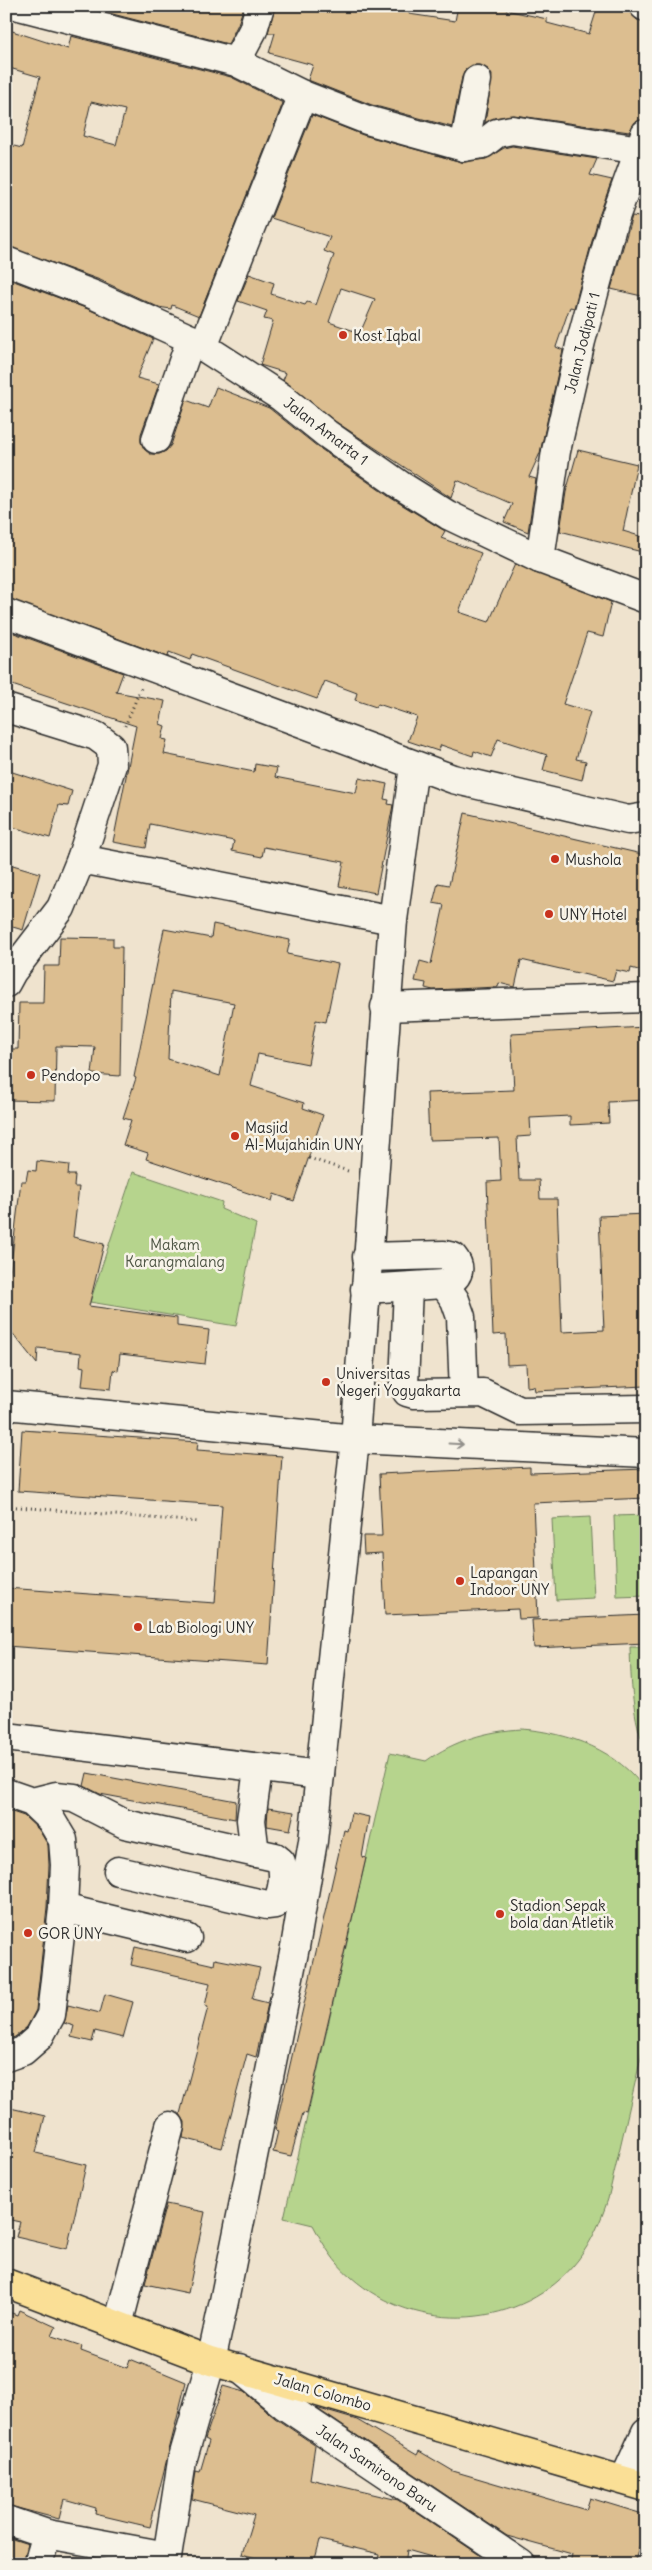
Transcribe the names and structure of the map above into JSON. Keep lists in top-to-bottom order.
{
  "streets": {
    "main road": ["Jalan Colombo"],
    "street": ["Jalan Jodipati 1", "Jalan Amarta 1", "Jalan Samirono Baru"]
  },
  "crossings": [
    ["Jalan Jodipati 1", "Jalan Amarta 1"],
    ["Jalan Colombo", "Jalan Samirono Baru"]
  ],
  "parks": ["Makam Karangmalang"],
  "places": [
    "Kost Iqbal",
    "Mushola",
    "UNY Hotel",
    "Pendopo",
    "Masjid Al-Mujahidin UNY",
    "Universitas Negeri Yogyakarta",
    "Lapangan Indoor UNY",
    "Lab Biologi UNY",
    "Stadion Sepak bola dan Atletik",
    "GOR UNY"
  ]
}
